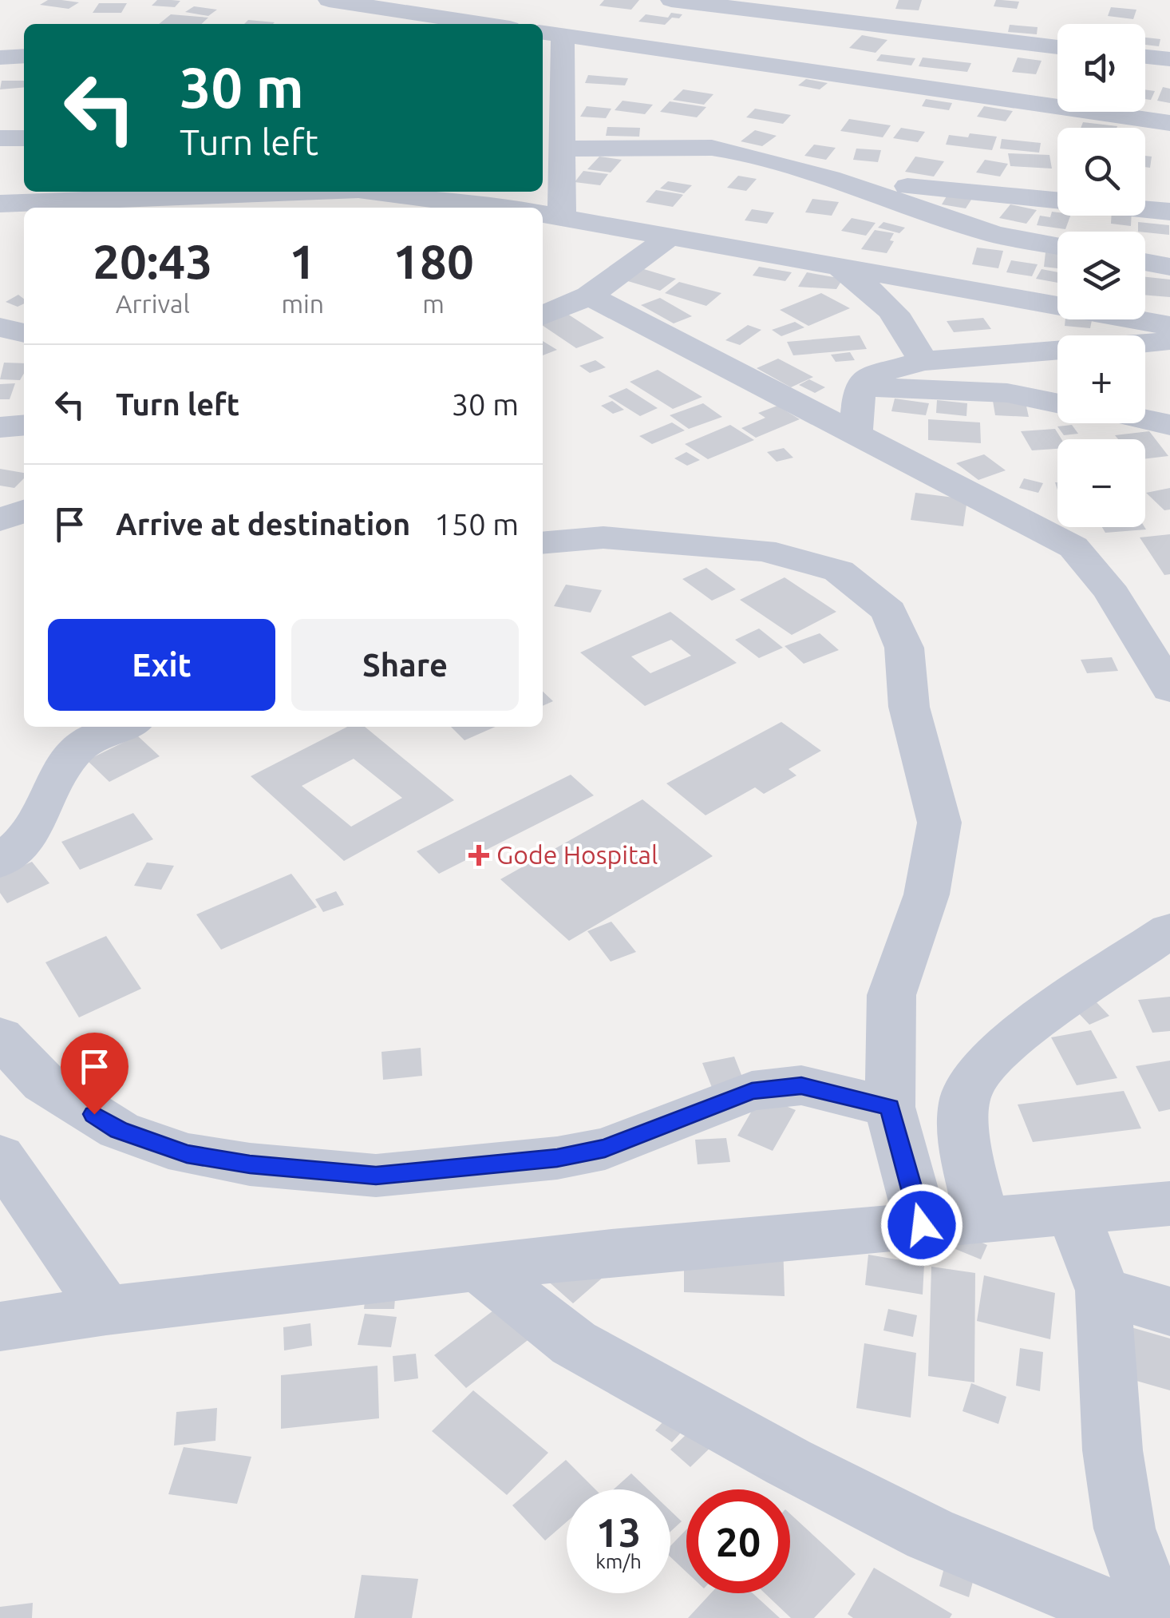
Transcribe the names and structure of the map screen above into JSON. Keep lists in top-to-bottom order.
{
  "places": {
    "health": ["Gode Hospital"]
  },
  "page": {
    "map_buttons": ["+", "−"],
    "turn": ["30 m", "Turn left"],
    "eta": [
      "20:43",
      "Arrival",
      "1",
      "min",
      "180",
      "m"
    ],
    "list": [
      {
        "name": "Turn left",
        "value": "30 m"
      },
      {
        "name": "Arrive at destination",
        "value": "150 m"
      }
    ],
    "buttons": ["Exit", "Share"],
    "speed": "13 km/h",
    "limit": "20"
  }
}
